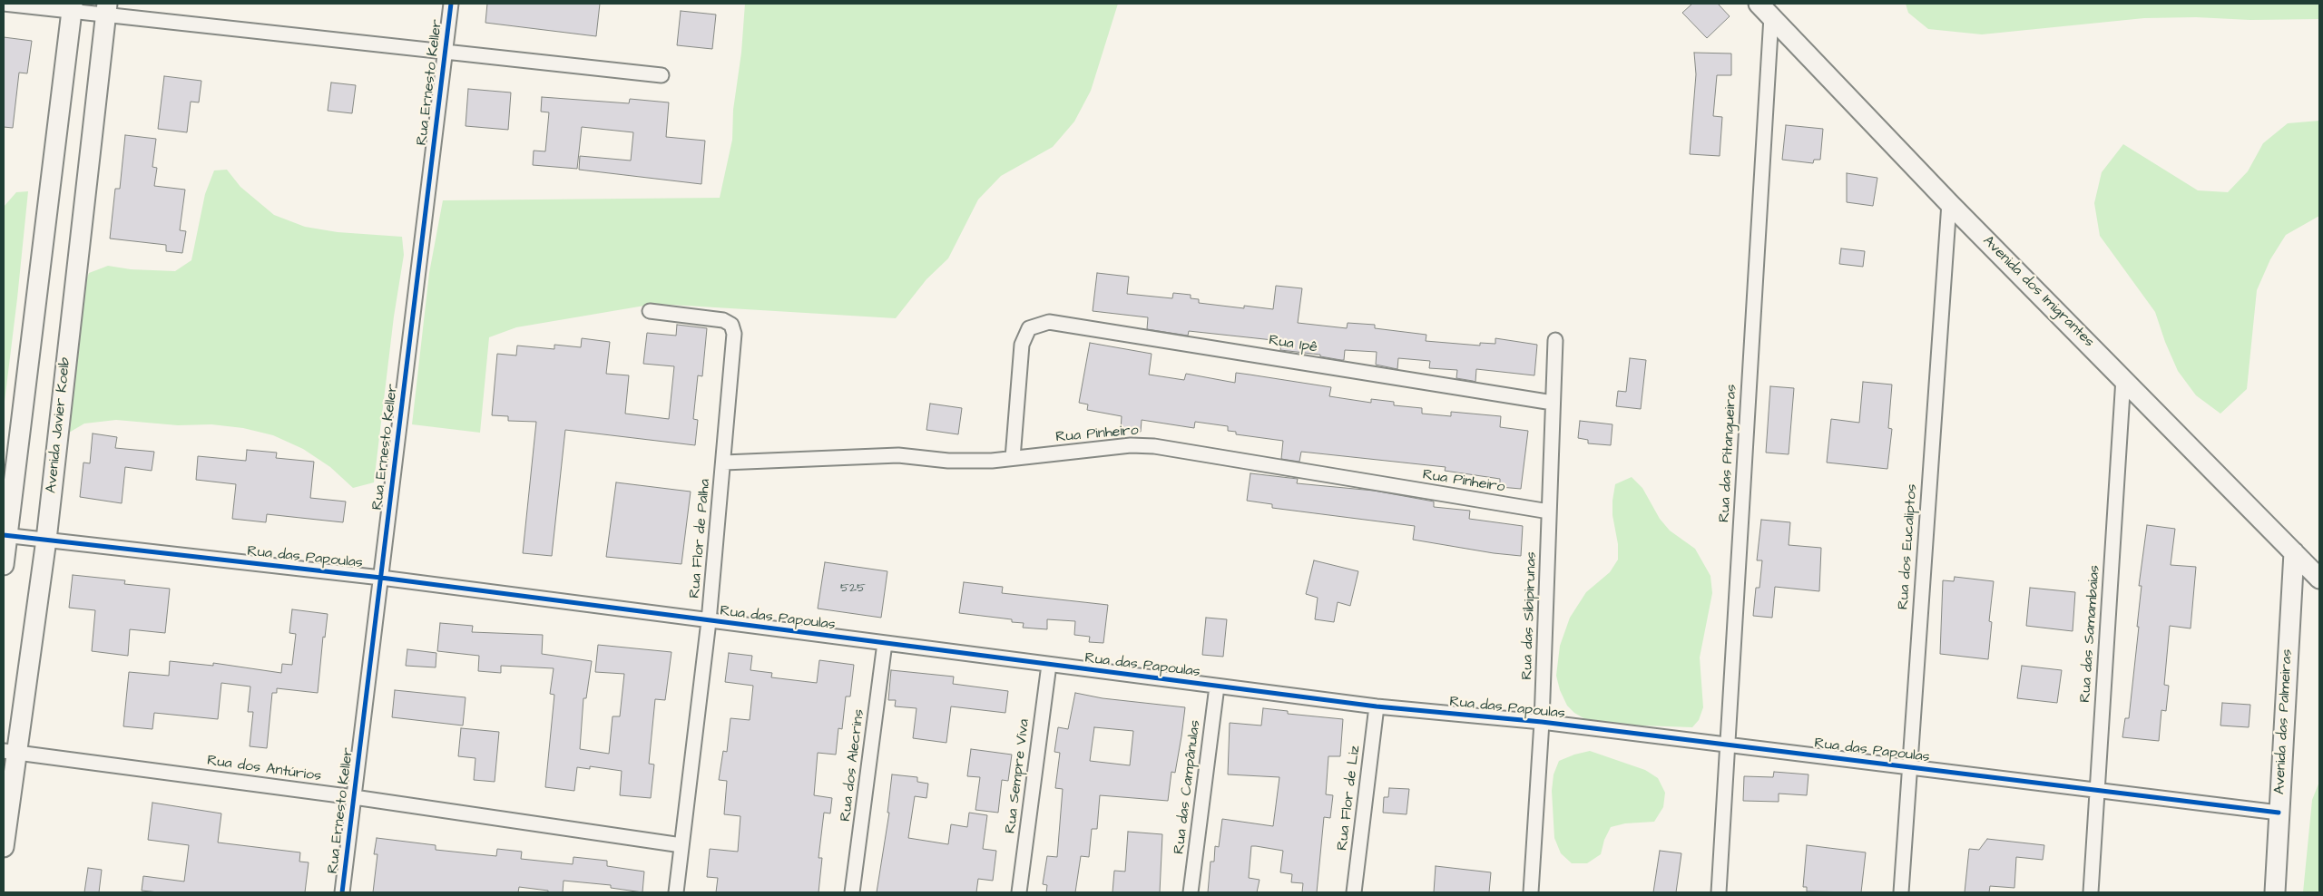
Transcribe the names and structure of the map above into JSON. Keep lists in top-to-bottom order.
{
  "streets": {
    "street": [
      "Rua Ernesto Keller",
      "Avenida dos Imigrantes",
      "Rua Ipê",
      "Avenida Javier Koelb",
      "Rua Pinheiro",
      "Rua das Pitangueiras",
      "Rua Flor de Palha",
      "Rua dos Eucaliptos",
      "Rua das Papoulas",
      "Rua das Sibipirunas",
      "Rua das Samambaias",
      "Avenida das Palmeiras",
      "Rua dos Alecrins",
      "Rua dos Antúrios",
      "Rua Sempre Viva",
      "Rua das Campânulas",
      "Rua Flor de Liz"
    ]
  },
  "crossings": [
    ["Rua Ernesto Keller", "Rua das Papoulas"],
    ["Rua Ernesto Keller", "Rua dos Antúrios"],
    ["Avenida dos Imigrantes", "Rua das Pitangueiras"],
    ["Avenida dos Imigrantes", "Rua dos Eucaliptos"],
    ["Avenida dos Imigrantes", "Rua das Samambaias"],
    ["Avenida dos Imigrantes", "Avenida das Palmeiras"],
    ["Rua Ipê", "Rua Pinheiro"],
    ["Rua Ipê", "Rua das Sibipirunas"],
    ["Avenida Javier Koelb", "Rua das Papoulas"],
    ["Avenida Javier Koelb", "Rua dos Antúrios"],
    ["Rua Pinheiro", "Rua Flor de Palha"],
    ["Rua Pinheiro", "Rua das Sibipirunas"],
    ["Rua das Pitangueiras", "Rua das Papoulas"],
    ["Rua Flor de Palha", "Rua das Papoulas"],
    ["Rua Flor de Palha", "Rua dos Antúrios"],
    ["Rua dos Eucaliptos", "Rua das Papoulas"],
    ["Rua das Papoulas", "Rua das Sibipirunas"],
    ["Rua das Papoulas", "Rua das Samambaias"],
    ["Rua das Papoulas", "Avenida das Palmeiras"],
    ["Rua das Papoulas", "Rua dos Alecrins"],
    ["Rua das Papoulas", "Rua Sempre Viva"],
    ["Rua das Papoulas", "Rua das Campânulas"],
    ["Rua das Papoulas", "Rua Flor de Liz"]
  ],
  "house_numbers": ["525"]
}
